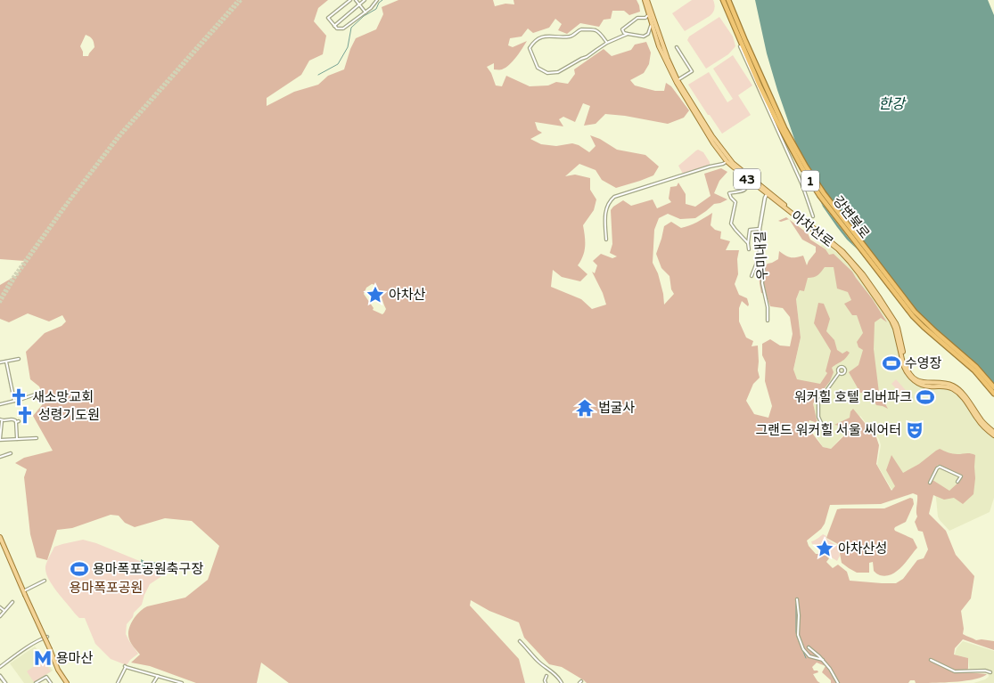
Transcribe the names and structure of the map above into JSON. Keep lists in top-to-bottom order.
{
  "streets": {
    "highway": ["1", "강변북로"],
    "main road": ["43", "아차산로"],
    "street": ["우미내길"]
  },
  "crossings": [
    ["아차산로", "우미내길"]
  ],
  "water": ["한강"],
  "parks": ["용마폭포공원"],
  "places": {
    "place": ["아차산", "아차산성"],
    "sports": ["수영장", "워커힐 호텔 리버파크", "용마폭포공원축구장"],
    "church": ["새소망교회", "성령기도원"],
    "temple": ["법굴사"],
    "theatre": ["그랜드 워커힐 서울 씨어터"],
    "metro station": ["용마산"]
  }
}
